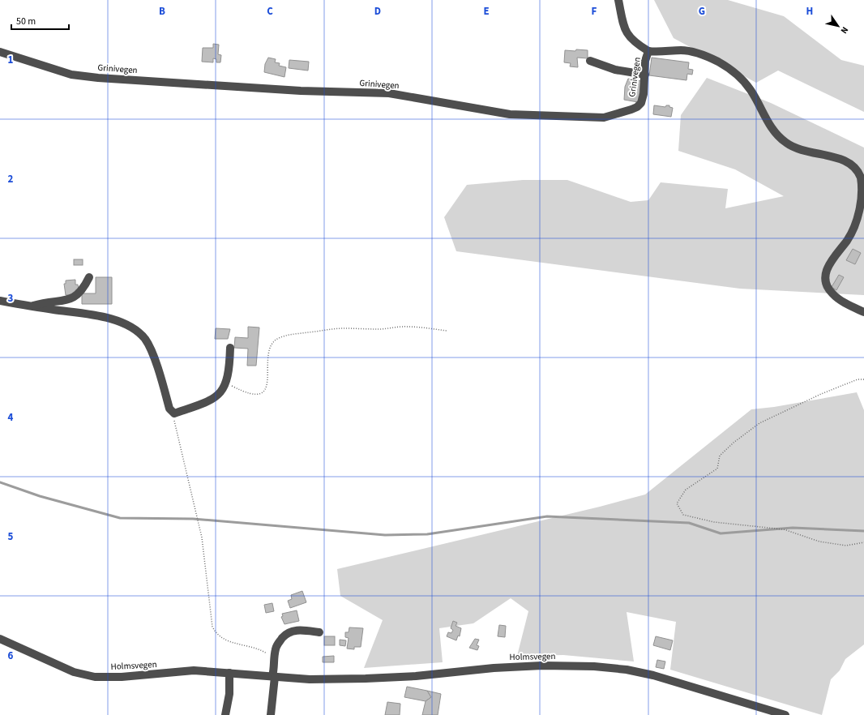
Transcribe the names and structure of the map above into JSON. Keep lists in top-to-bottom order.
{
  "streets": {
    "street": ["Grinivegen", "Holmsvegen"]
  },
  "scale_bar": "50 m",
  "north": "bottom right",
  "grid": {
    "columns": [
      "B",
      "C",
      "D",
      "E",
      "F",
      "G",
      "H"
    ],
    "rows": [
      "1",
      "2",
      "3",
      "4",
      "5",
      "6"
    ]
  }
}
